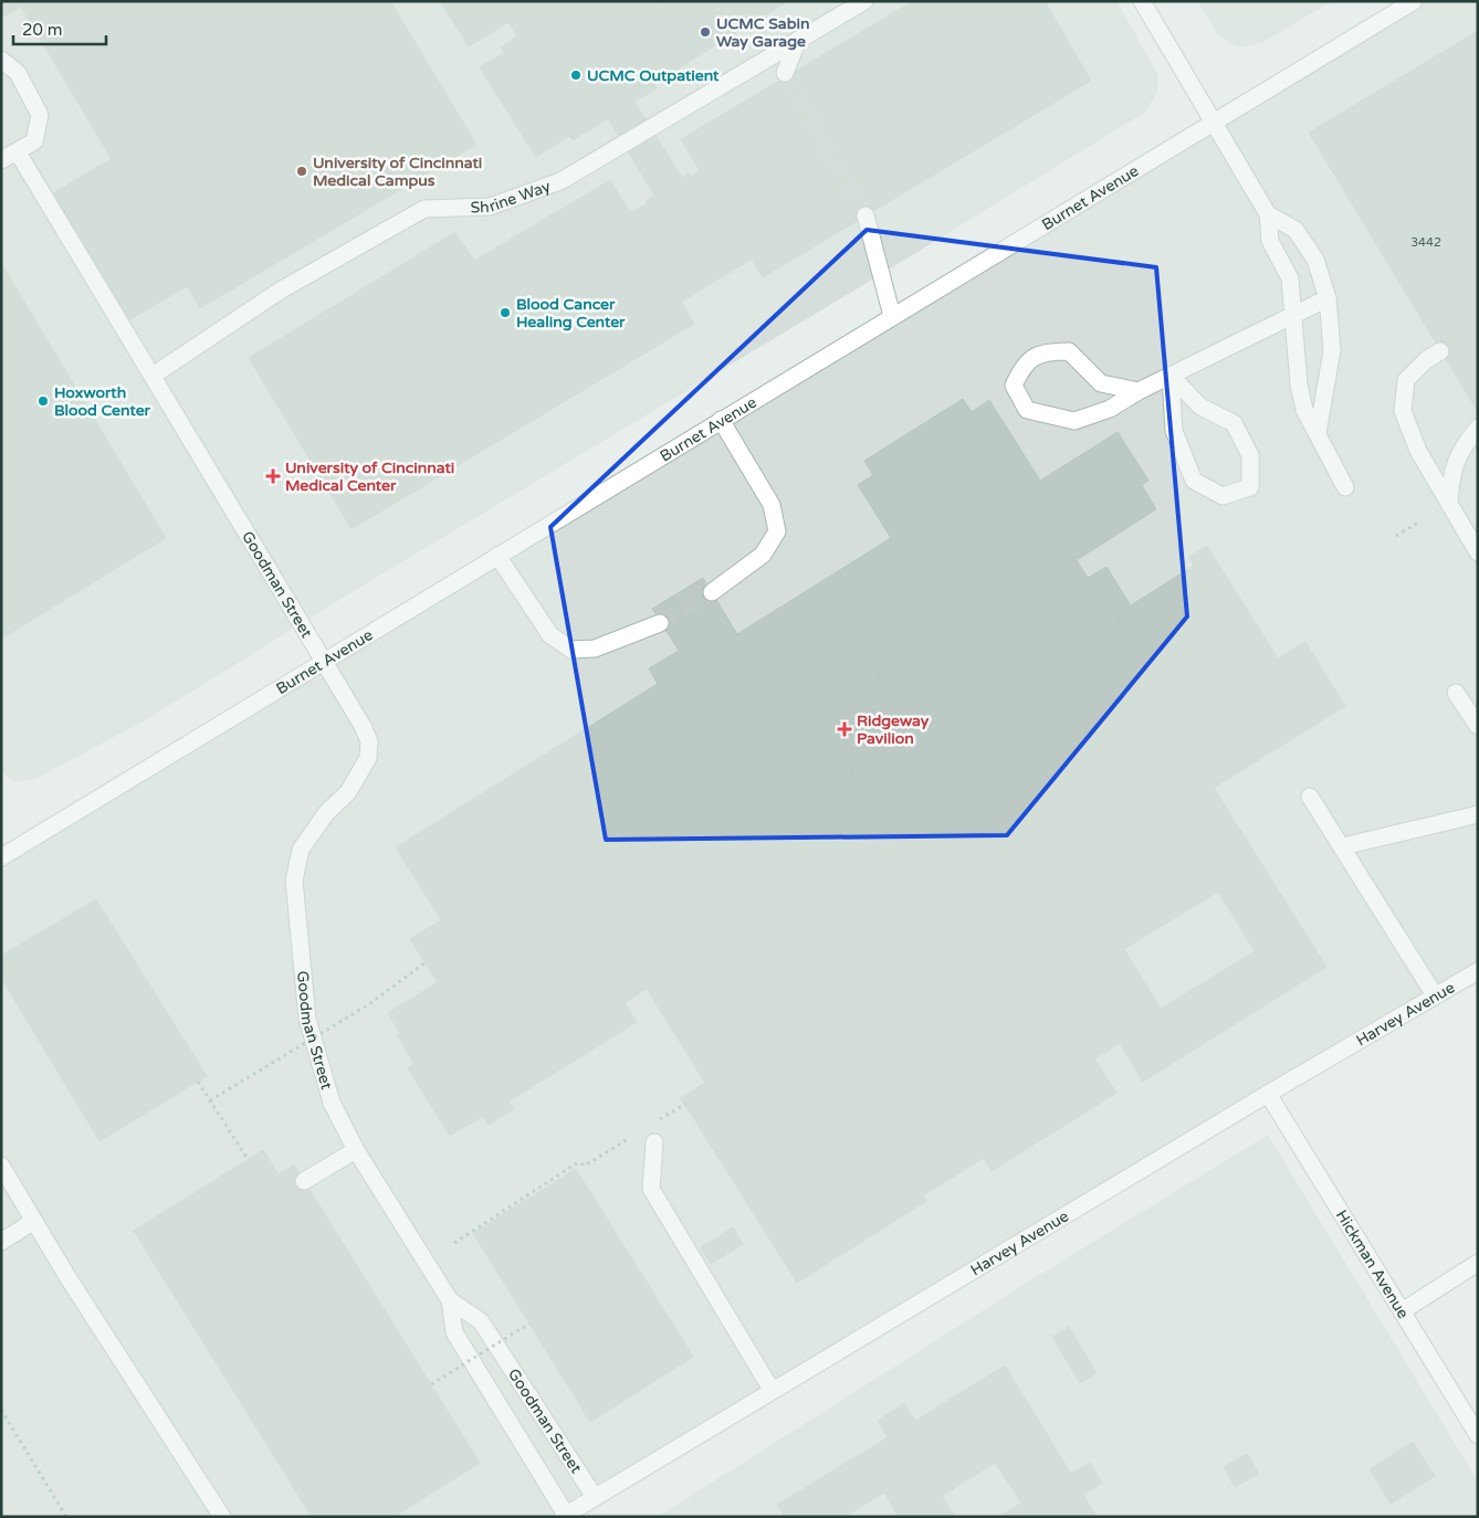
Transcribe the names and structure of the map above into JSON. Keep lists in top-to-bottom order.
{
  "streets": {
    "street": [
      "Shrine Way",
      "Burnet Avenue",
      "Goodman Street",
      "Harvey Avenue",
      "Hickman Avenue"
    ]
  },
  "crossings": [
    ["Shrine Way", "Goodman Street"],
    ["Burnet Avenue", "Goodman Street"],
    ["Goodman Street", "Harvey Avenue"],
    ["Harvey Avenue", "Hickman Avenue"]
  ],
  "places": {
    "other": [
      "UCMC Sabin Way Garage",
      "UCMC Outpatient",
      "University of Cincinnati Medical Campus",
      "Blood Cancer Healing Center",
      "Hoxworth Blood Center"
    ],
    "health": ["University of Cincinnati Medical Center", "Ridgeway Pavilion"]
  },
  "house_numbers": ["3442"],
  "scale_bar": "20 m"
}
